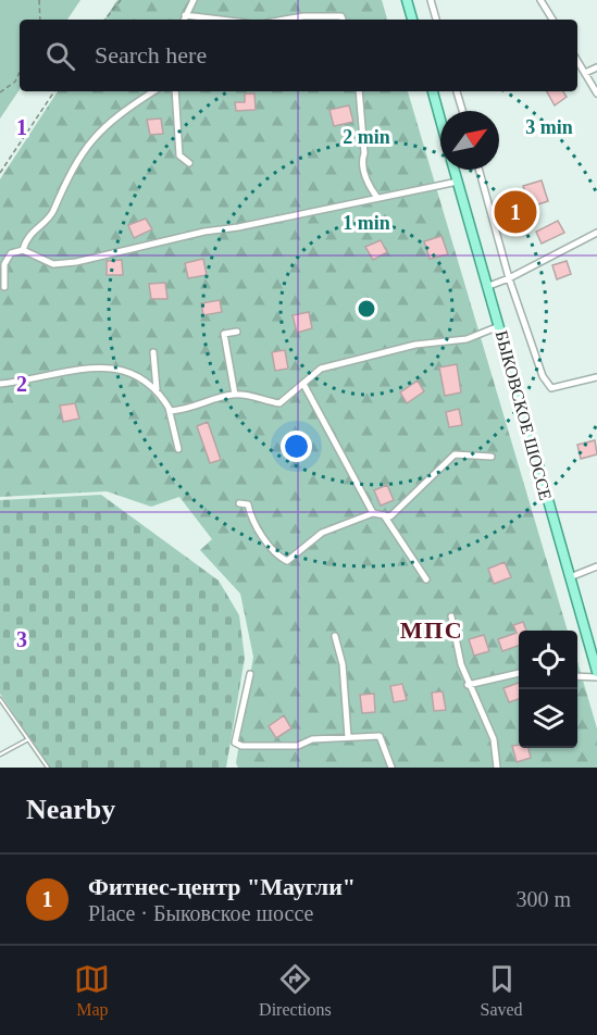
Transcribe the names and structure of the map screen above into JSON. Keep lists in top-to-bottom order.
{
  "streets": {
    "main road": ["БЫКОВСКОЕ ШОССЕ"]
  },
  "districts": ["МПС"],
  "north": "top right",
  "page": {
    "search": "Search here",
    "pins": "1",
    "heading": "Nearby",
    "list": [
      {
        "mark": "1",
        "name": "Фитнес-центр \"Маугли\"",
        "note": "Place · Быковское шоссе",
        "value": "300 m"
      }
    ],
    "nav": ["Map", "Directions", "Saved"]
  },
  "grid": {
    "rows": ["1", "2", "3"]
  },
  "rings": ["3 min", "2 min", "1 min"]
}
